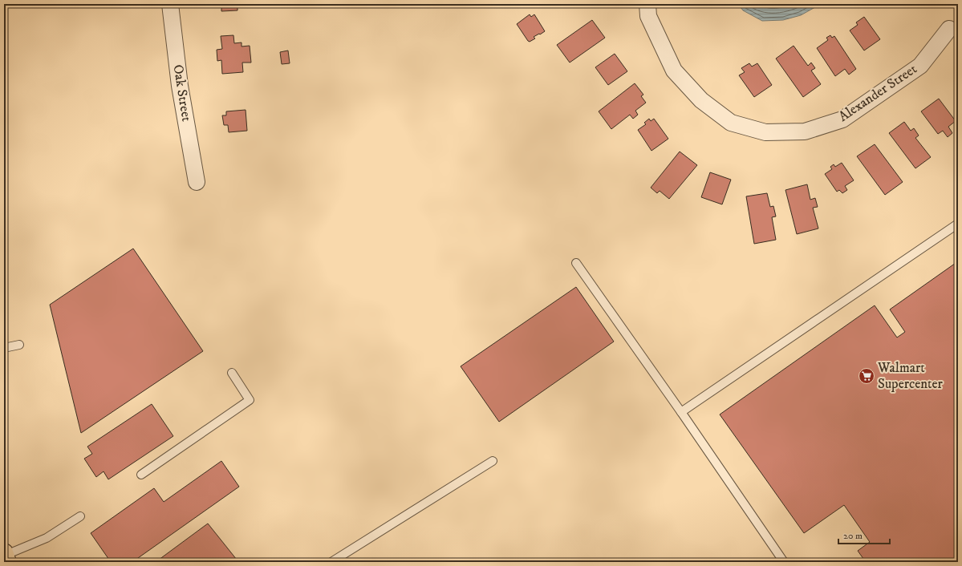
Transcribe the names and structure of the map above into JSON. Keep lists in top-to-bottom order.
{
  "streets": {
    "street": ["Oak Street", "Alexander Street"]
  },
  "places": {
    "supermarket": ["Walmart Supercenter"]
  },
  "scale_bar": "20 m"
}
